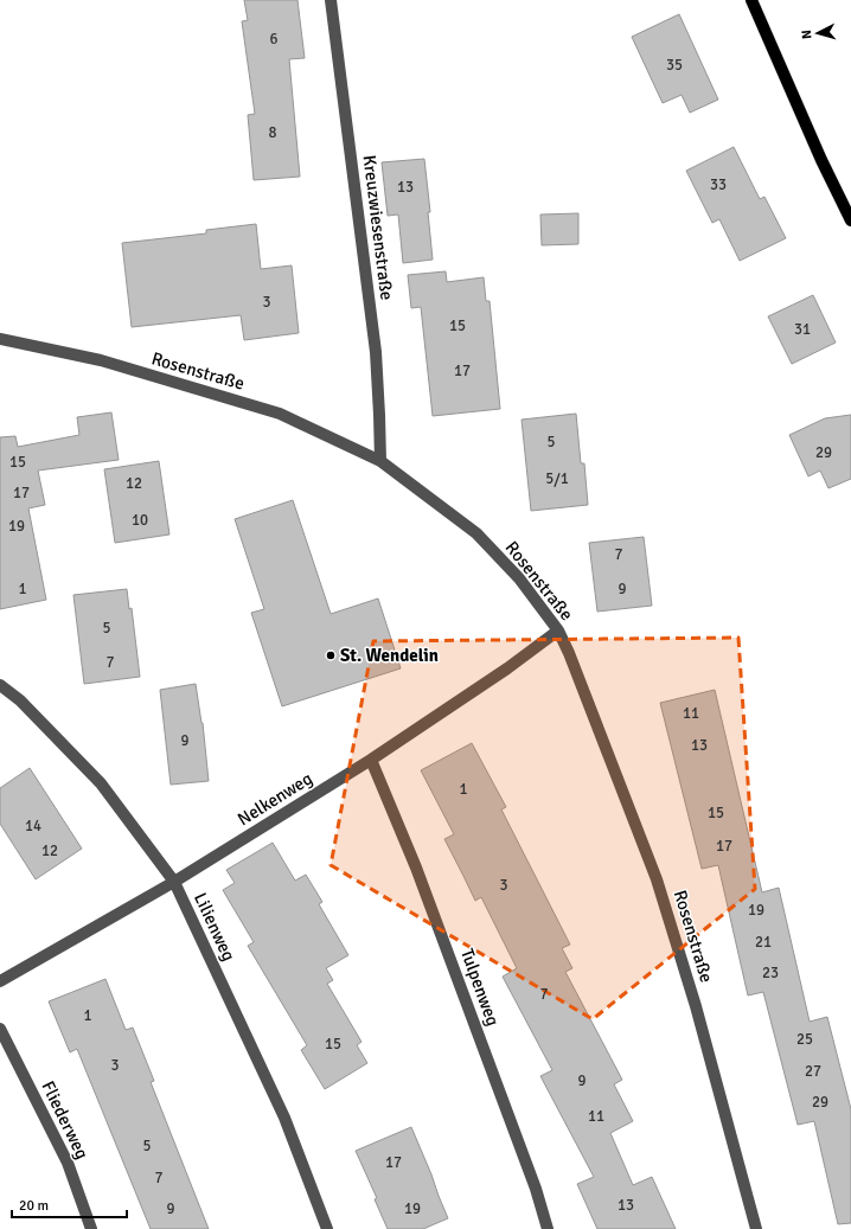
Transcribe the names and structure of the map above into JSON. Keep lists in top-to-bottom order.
{
  "streets": {
    "street": [
      "Kreuzwiesenstraße",
      "Rosenstraße",
      "Nelkenweg",
      "Lilienweg",
      "Tulpenweg",
      "Fliederweg"
    ]
  },
  "crossings": [
    ["Kreuzwiesenstraße", "Rosenstraße"],
    ["Rosenstraße", "Nelkenweg"],
    ["Nelkenweg", "Lilienweg"],
    ["Nelkenweg", "Tulpenweg"]
  ],
  "places": ["St. Wendelin"],
  "house_numbers": [
    "6",
    "35",
    "8",
    "33",
    "13",
    "3",
    "15",
    "31",
    "17",
    "5",
    "29",
    "15",
    "5/1",
    "12",
    "17",
    "10",
    "19",
    "7",
    "1",
    "9",
    "5",
    "7",
    "11",
    "9",
    "13",
    "1",
    "15",
    "14",
    "17",
    "12",
    "3",
    "19",
    "21",
    "23",
    "7",
    "1",
    "25",
    "15",
    "3",
    "27",
    "9",
    "29",
    "11",
    "5",
    "17",
    "7",
    "13",
    "9",
    "19"
  ],
  "scale_bar": "20 m",
  "north": "left"
}
